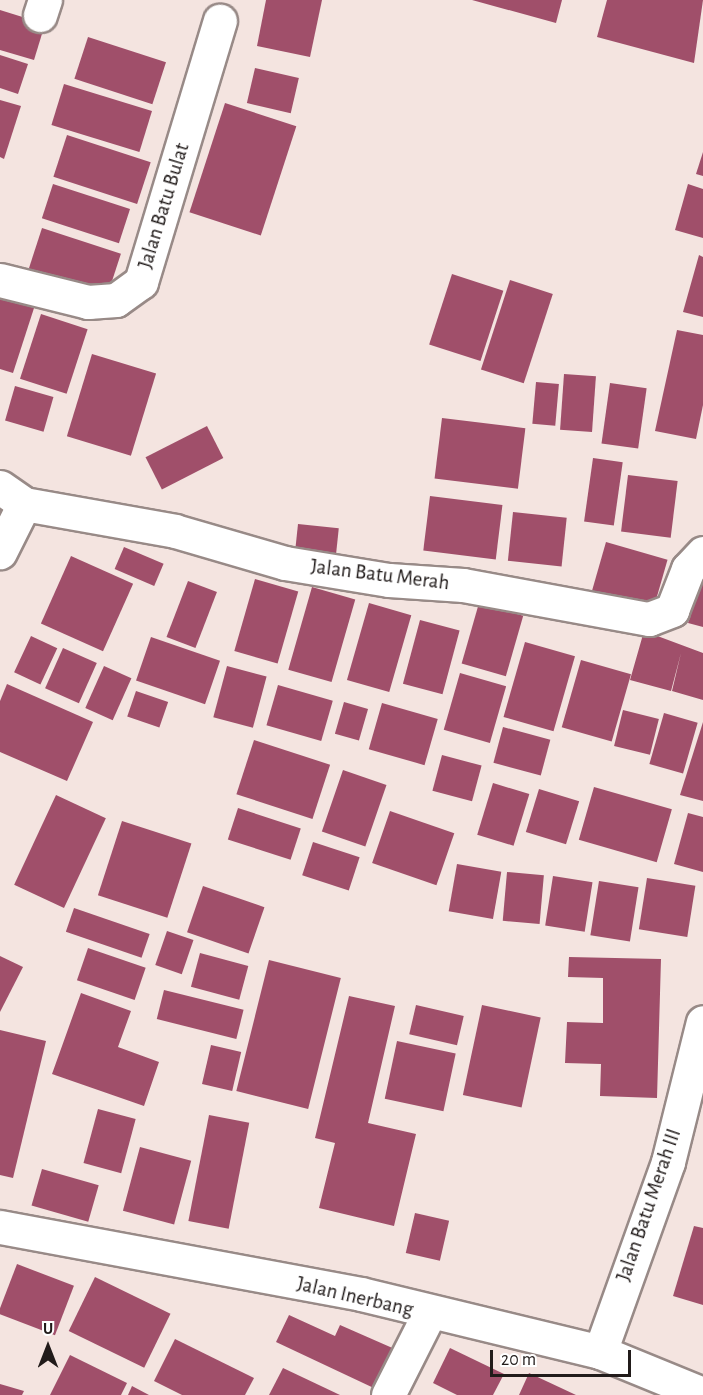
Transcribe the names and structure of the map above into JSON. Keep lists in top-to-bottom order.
{
  "streets": {
    "street": [
      "Jalan Batu Bulat",
      "Jalan Batu Merah",
      "Jalan Batu Merah III",
      "Jalan Inerbang"
    ]
  },
  "crossings": [
    ["Jalan Batu Merah III", "Jalan Inerbang"]
  ],
  "scale_bar": "20 m",
  "north": "top"
}
